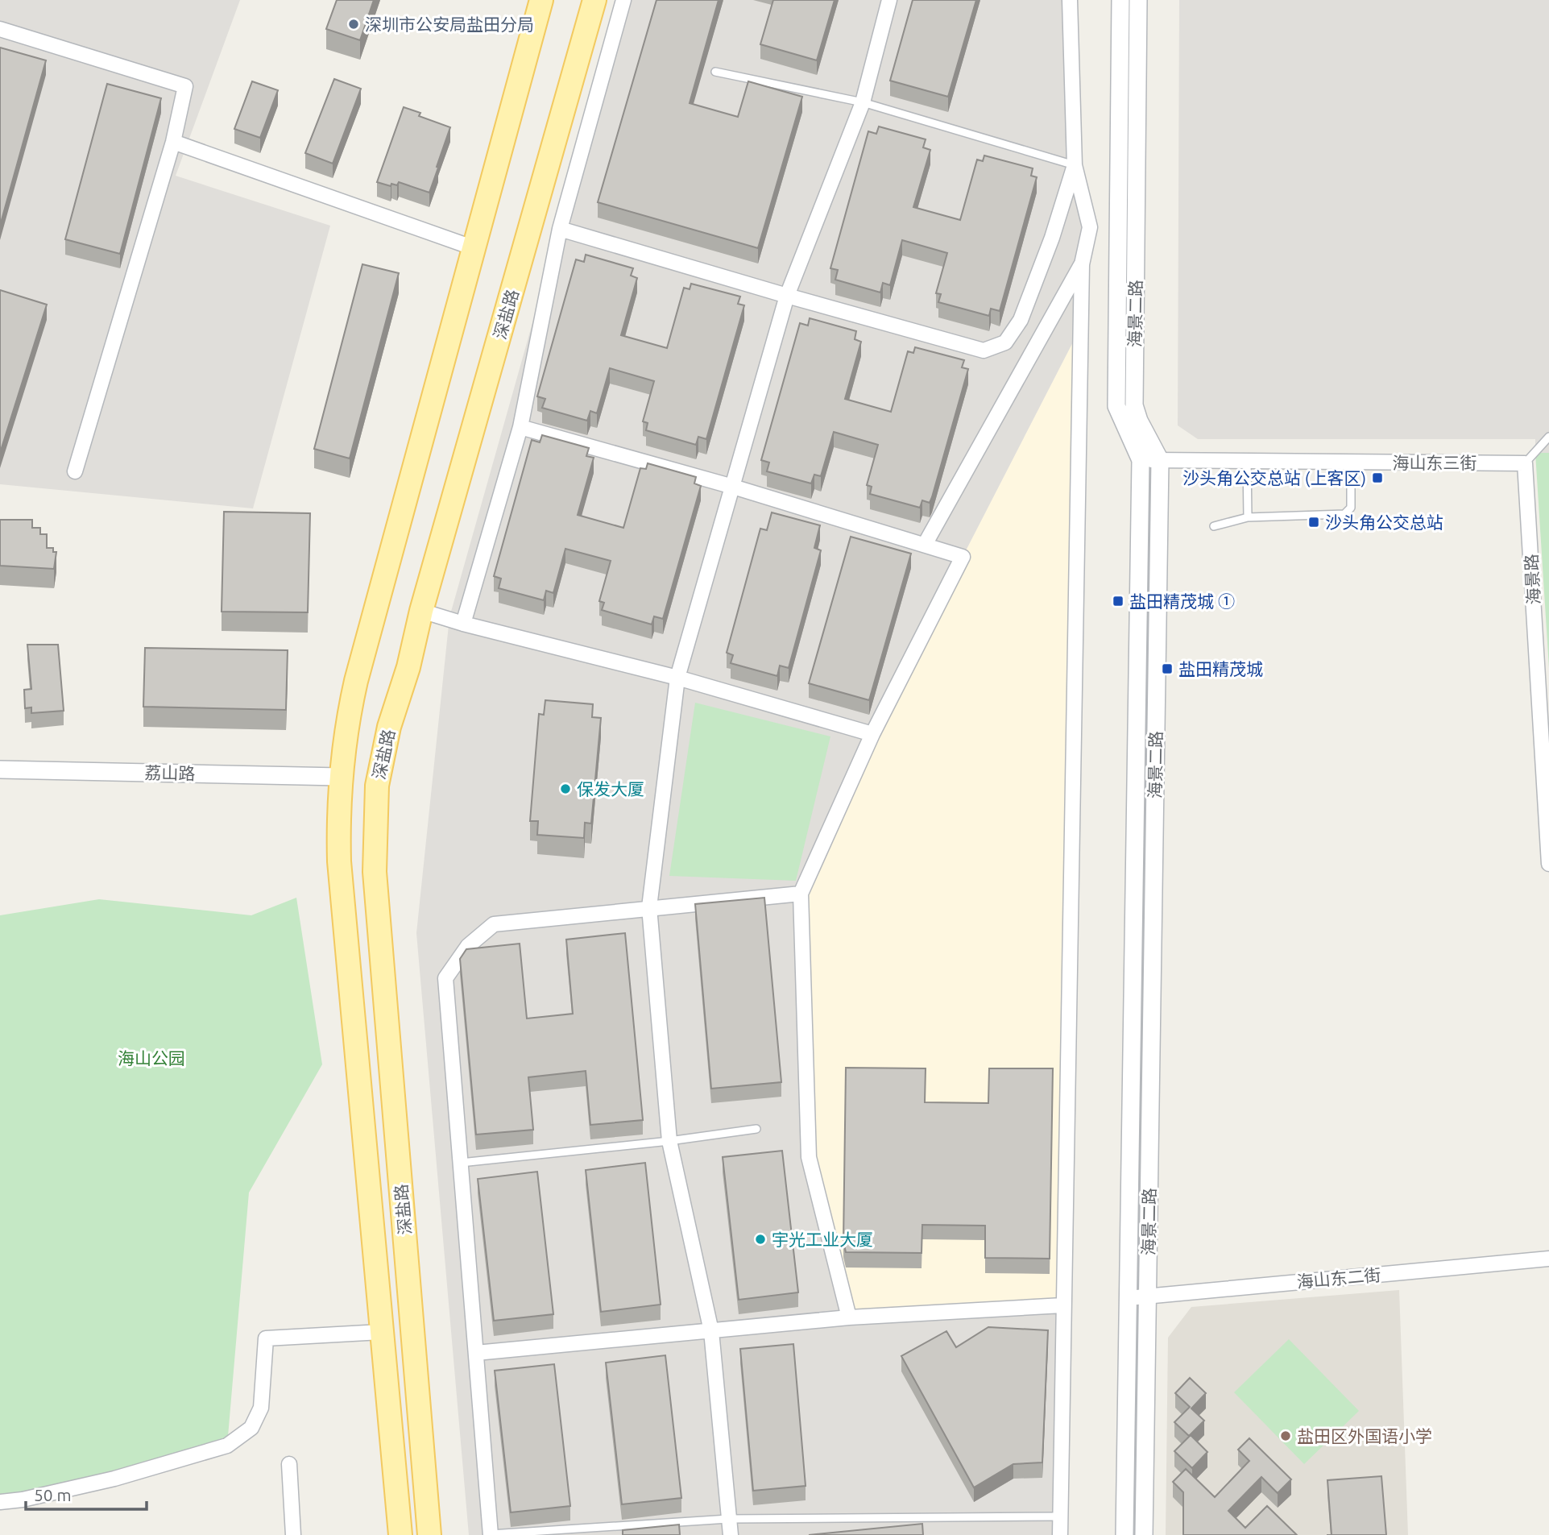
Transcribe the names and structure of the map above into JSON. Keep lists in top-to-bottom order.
{
  "streets": {
    "main road": ["深盐路"],
    "street": [
      "海景二路",
      "海山东三街",
      "海景路",
      "荔山路",
      "海山东二街"
    ]
  },
  "crossings": [
    ["海景二路", "海山东三街"],
    ["海景二路", "海山东二街"],
    ["深盐路", "荔山路"],
    ["海山东三街", "海景路"]
  ],
  "parks": ["海山公园"],
  "places": {
    "other": [
      "深圳市公安局盐田分局",
      "保发大厦",
      "宇光工业大厦",
      "盐田区外国语小学"
    ],
    "transit": [
      "沙头角公交总站 (上客区)",
      "沙头角公交总站",
      "盐田精茂城 ①",
      "盐田精茂城"
    ]
  },
  "scale_bar": "50 m"
}
